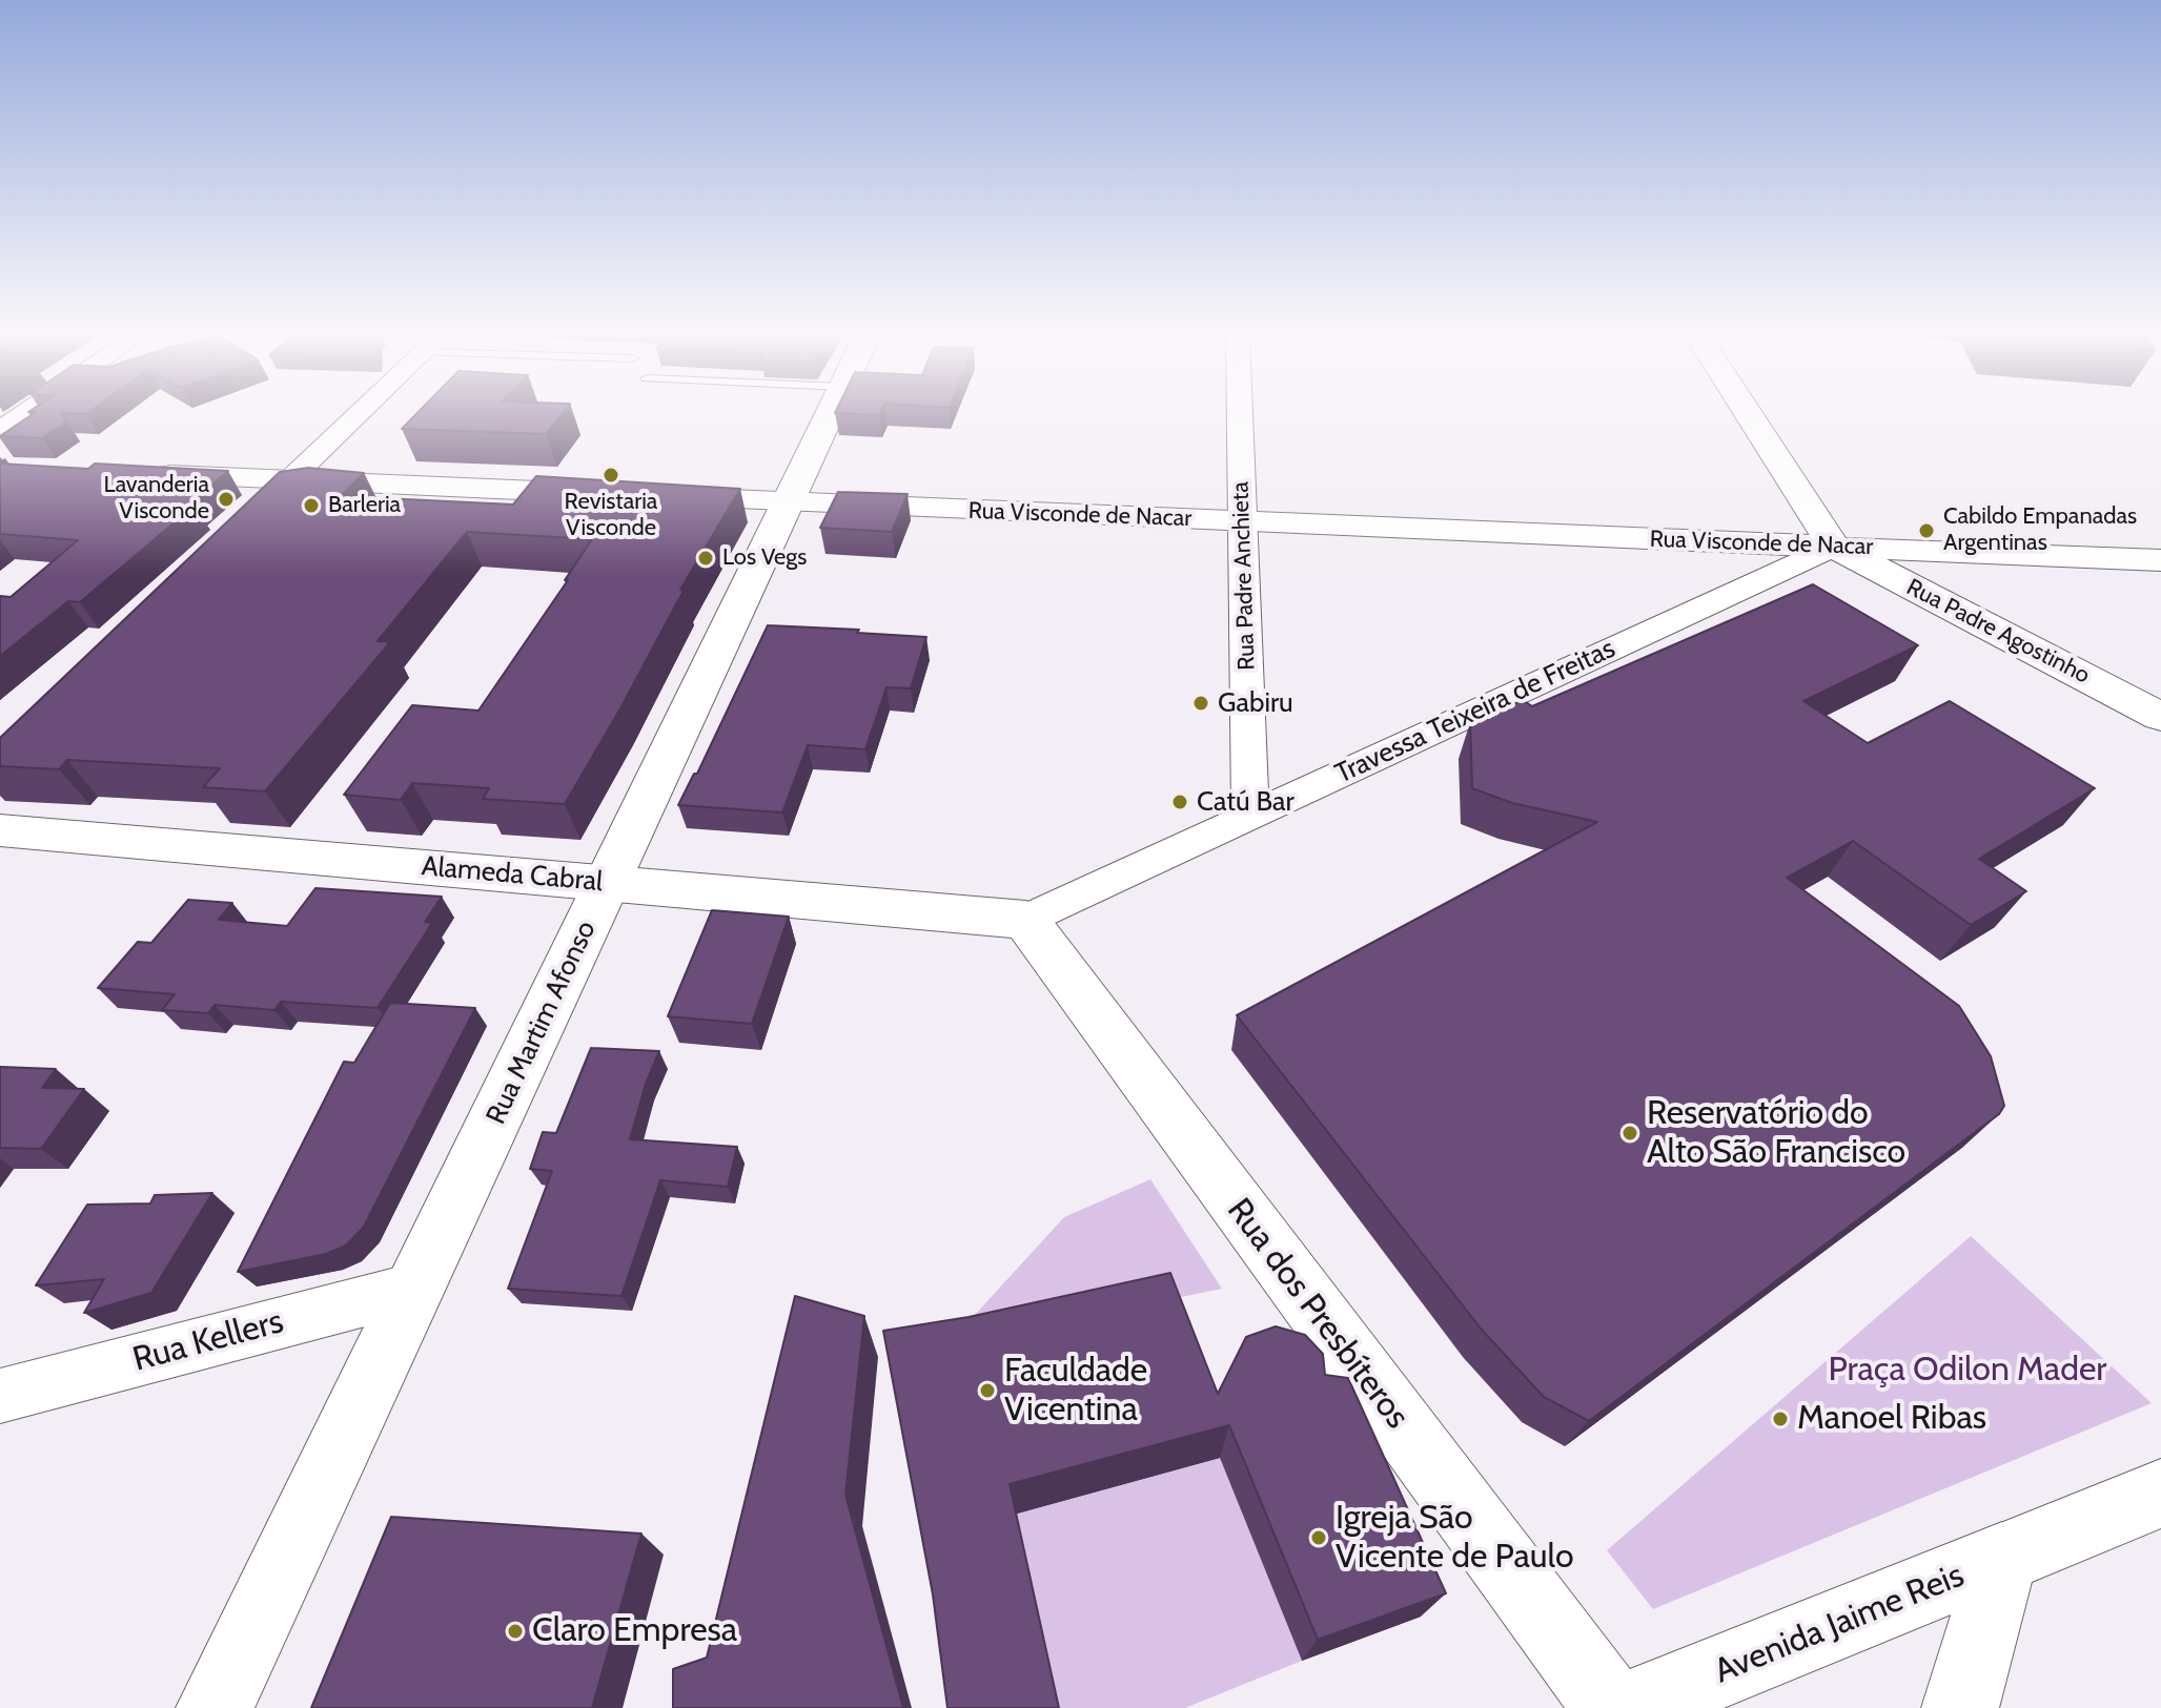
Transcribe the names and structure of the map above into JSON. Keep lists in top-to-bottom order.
{
  "streets": {
    "main road": [
      "Rua Visconde de Nacar",
      "Rua Padre Agostinho",
      "Alameda Cabral",
      "Rua Martim Afonso",
      "Rua dos Presbíteros",
      "Avenida Jaime Reis"
    ],
    "street": ["Rua Padre Anchieta", "Travessa Teixeira de Freitas", "Rua Kellers"]
  },
  "crossings": [
    ["Rua Visconde de Nacar", "Rua Padre Anchieta"],
    ["Rua Visconde de Nacar", "Rua Padre Agostinho"],
    ["Rua Visconde de Nacar", "Travessa Teixeira de Freitas"],
    ["Rua Visconde de Nacar", "Rua Martim Afonso"],
    ["Rua Padre Anchieta", "Travessa Teixeira de Freitas"],
    ["Rua Padre Agostinho", "Travessa Teixeira de Freitas"],
    ["Travessa Teixeira de Freitas", "Alameda Cabral"],
    ["Travessa Teixeira de Freitas", "Rua dos Presbíteros"],
    ["Alameda Cabral", "Rua Martim Afonso"],
    ["Alameda Cabral", "Rua dos Presbíteros"],
    ["Rua Martim Afonso", "Rua Kellers"]
  ],
  "parks": ["Praça Odilon Mader"],
  "places": [
    "Revistaria Visconde",
    "Lavanderia Visconde",
    "Barleria",
    "Cabildo Empanadas Argentinas",
    "Los Vegs",
    "Gabiru",
    "Catú Bar",
    "Reservatório do Alto São Francisco",
    "Faculdade Vicentina",
    "Manoel Ribas",
    "Igreja São Vicente de Paulo",
    "Claro Empresa"
  ]
}
